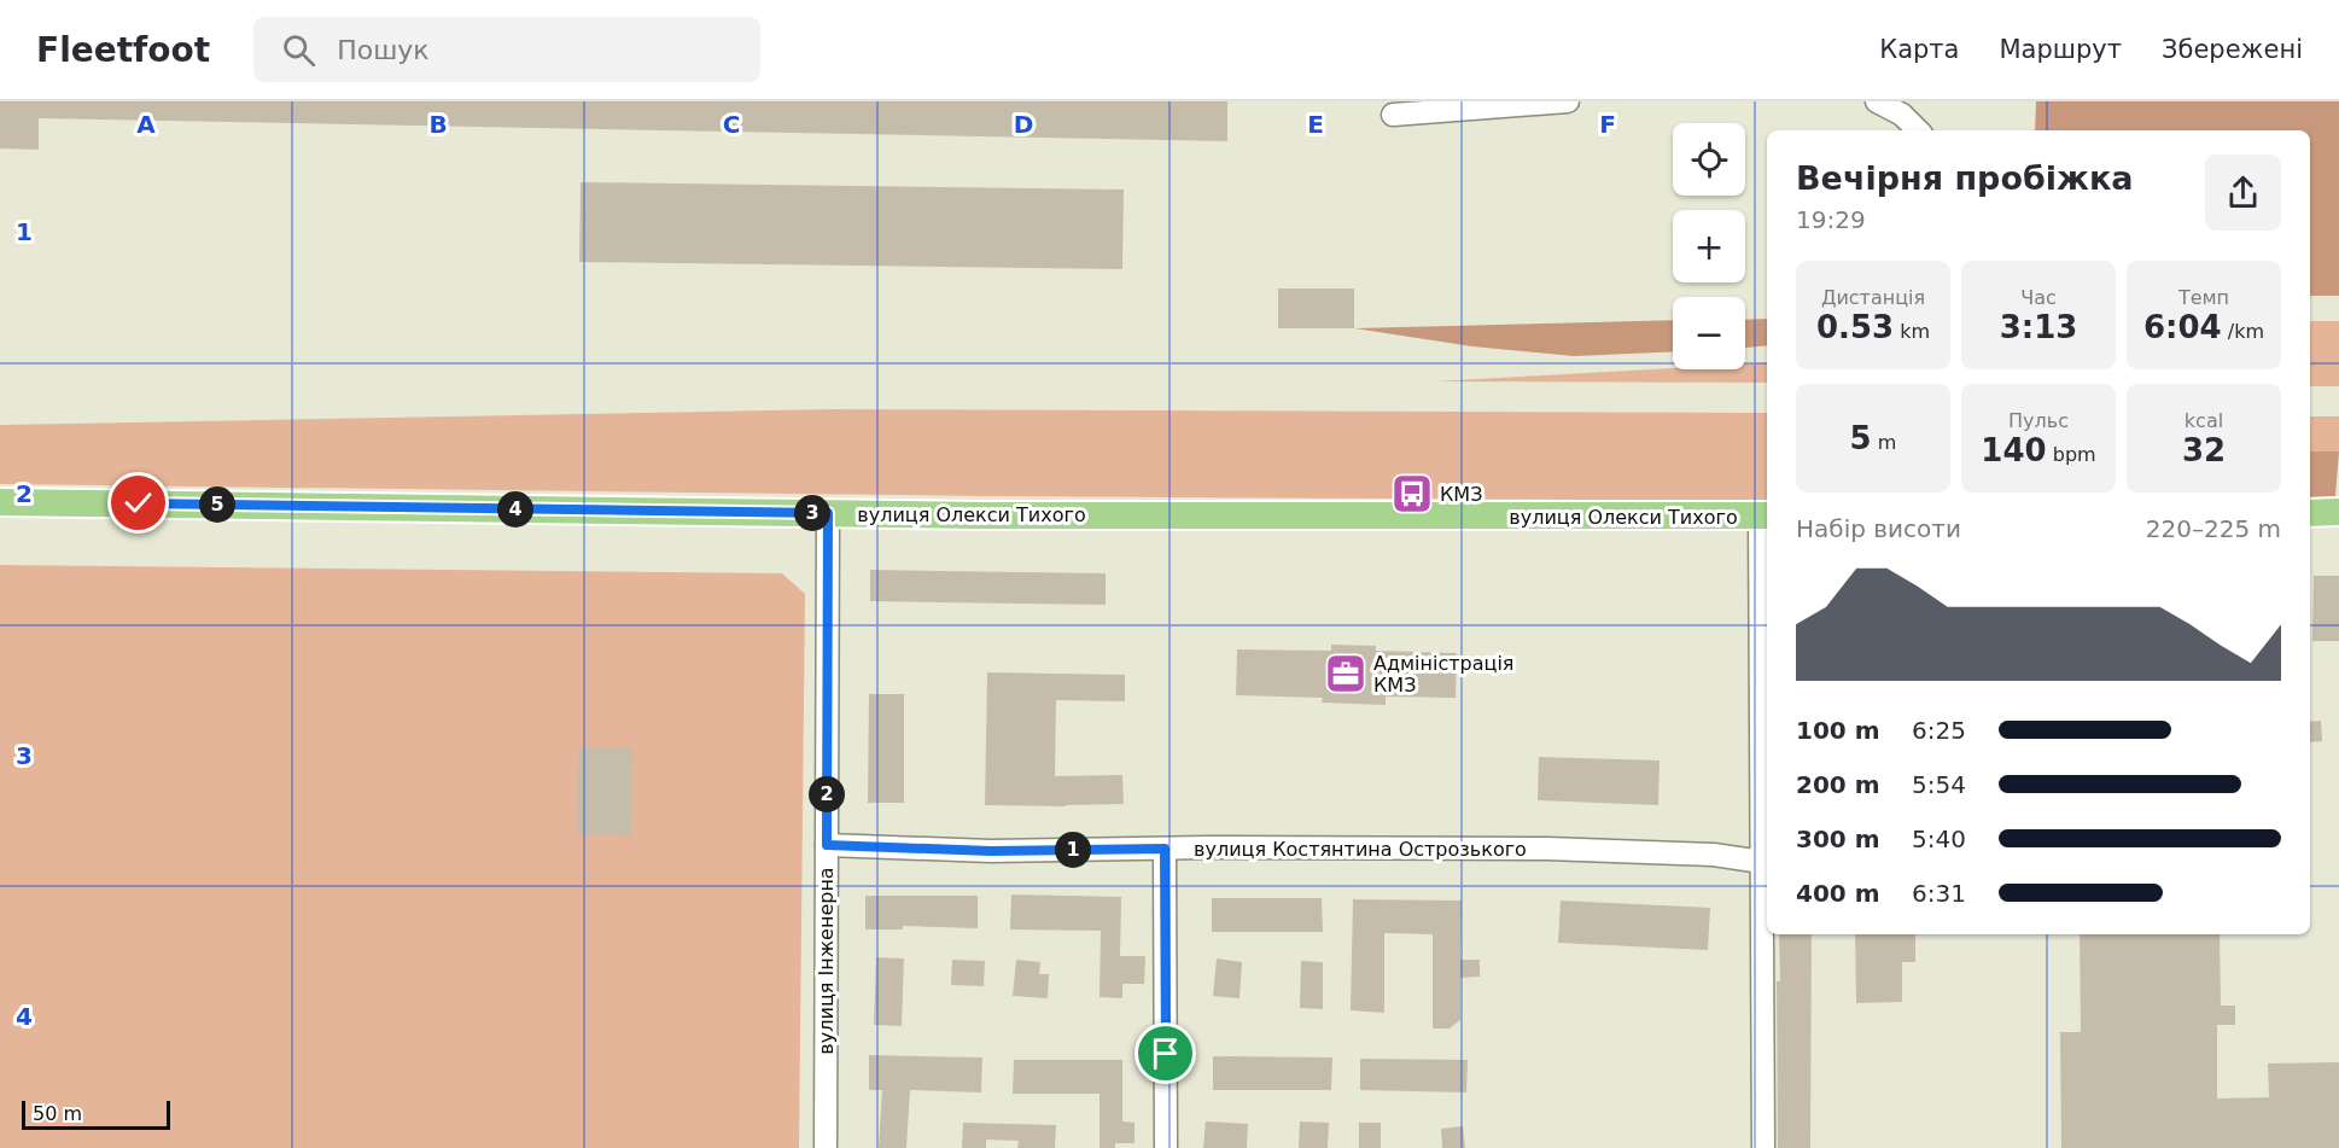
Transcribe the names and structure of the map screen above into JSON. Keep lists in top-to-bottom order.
{
  "streets": {
    "main road": ["вулиця Олекси Тихого"],
    "street": ["вулиця Костянтина Острозького", "вулиця Інженерна"]
  },
  "crossings": [
    ["вулиця Олекси Тихого", "вулиця Інженерна"],
    ["вулиця Костянтина Острозького", "вулиця Інженерна"]
  ],
  "places": {
    "bus stop": ["КМЗ"],
    "office": ["Адміністрація КМЗ"]
  },
  "scale_bar": "50 m",
  "page": {
    "header": "Fleetfoot",
    "search": "Пошук",
    "nav": ["Карта", "Маршрут", "Збережені"],
    "map_buttons": ["+", "−"],
    "heading": ["Вечірня пробіжка", "19:29"],
    "stats": [
      ["Дистанція", "0.53 km"],
      ["Час", "3:13"],
      ["Темп", "6:04 /km"],
      ["5 m"],
      ["Пульс", "140 bpm"],
      ["kcal", "32"]
    ],
    "pins": [
      "5",
      "4",
      "3",
      "2",
      "1"
    ],
    "chart": ["Набір висоти", "220–225 m"],
    "list": [
      {
        "name": "100 m",
        "note": "6:25"
      },
      {
        "name": "200 m",
        "note": "5:54"
      },
      {
        "name": "300 m",
        "note": "5:40"
      },
      {
        "name": "400 m",
        "note": "6:31"
      }
    ],
    "scale": "50 m"
  },
  "grid": {
    "columns": [
      "A",
      "B",
      "C",
      "D",
      "E",
      "F"
    ],
    "rows": [
      "1",
      "2",
      "3",
      "4"
    ]
  }
}
